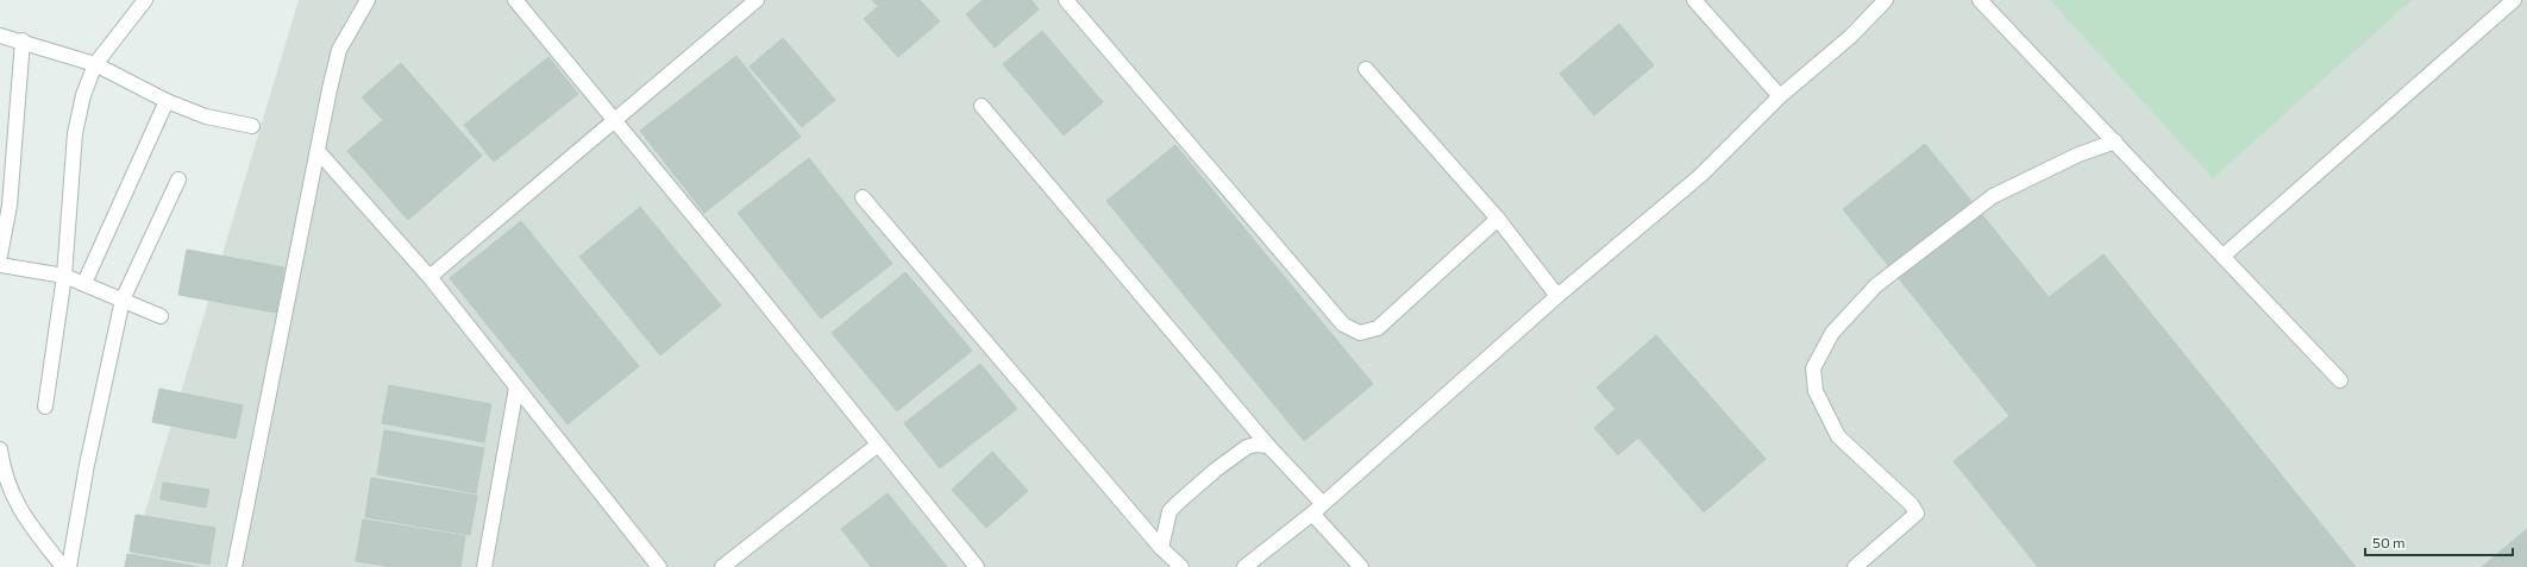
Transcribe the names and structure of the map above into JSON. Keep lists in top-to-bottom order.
{
  "scale_bar": "50 m"
}
